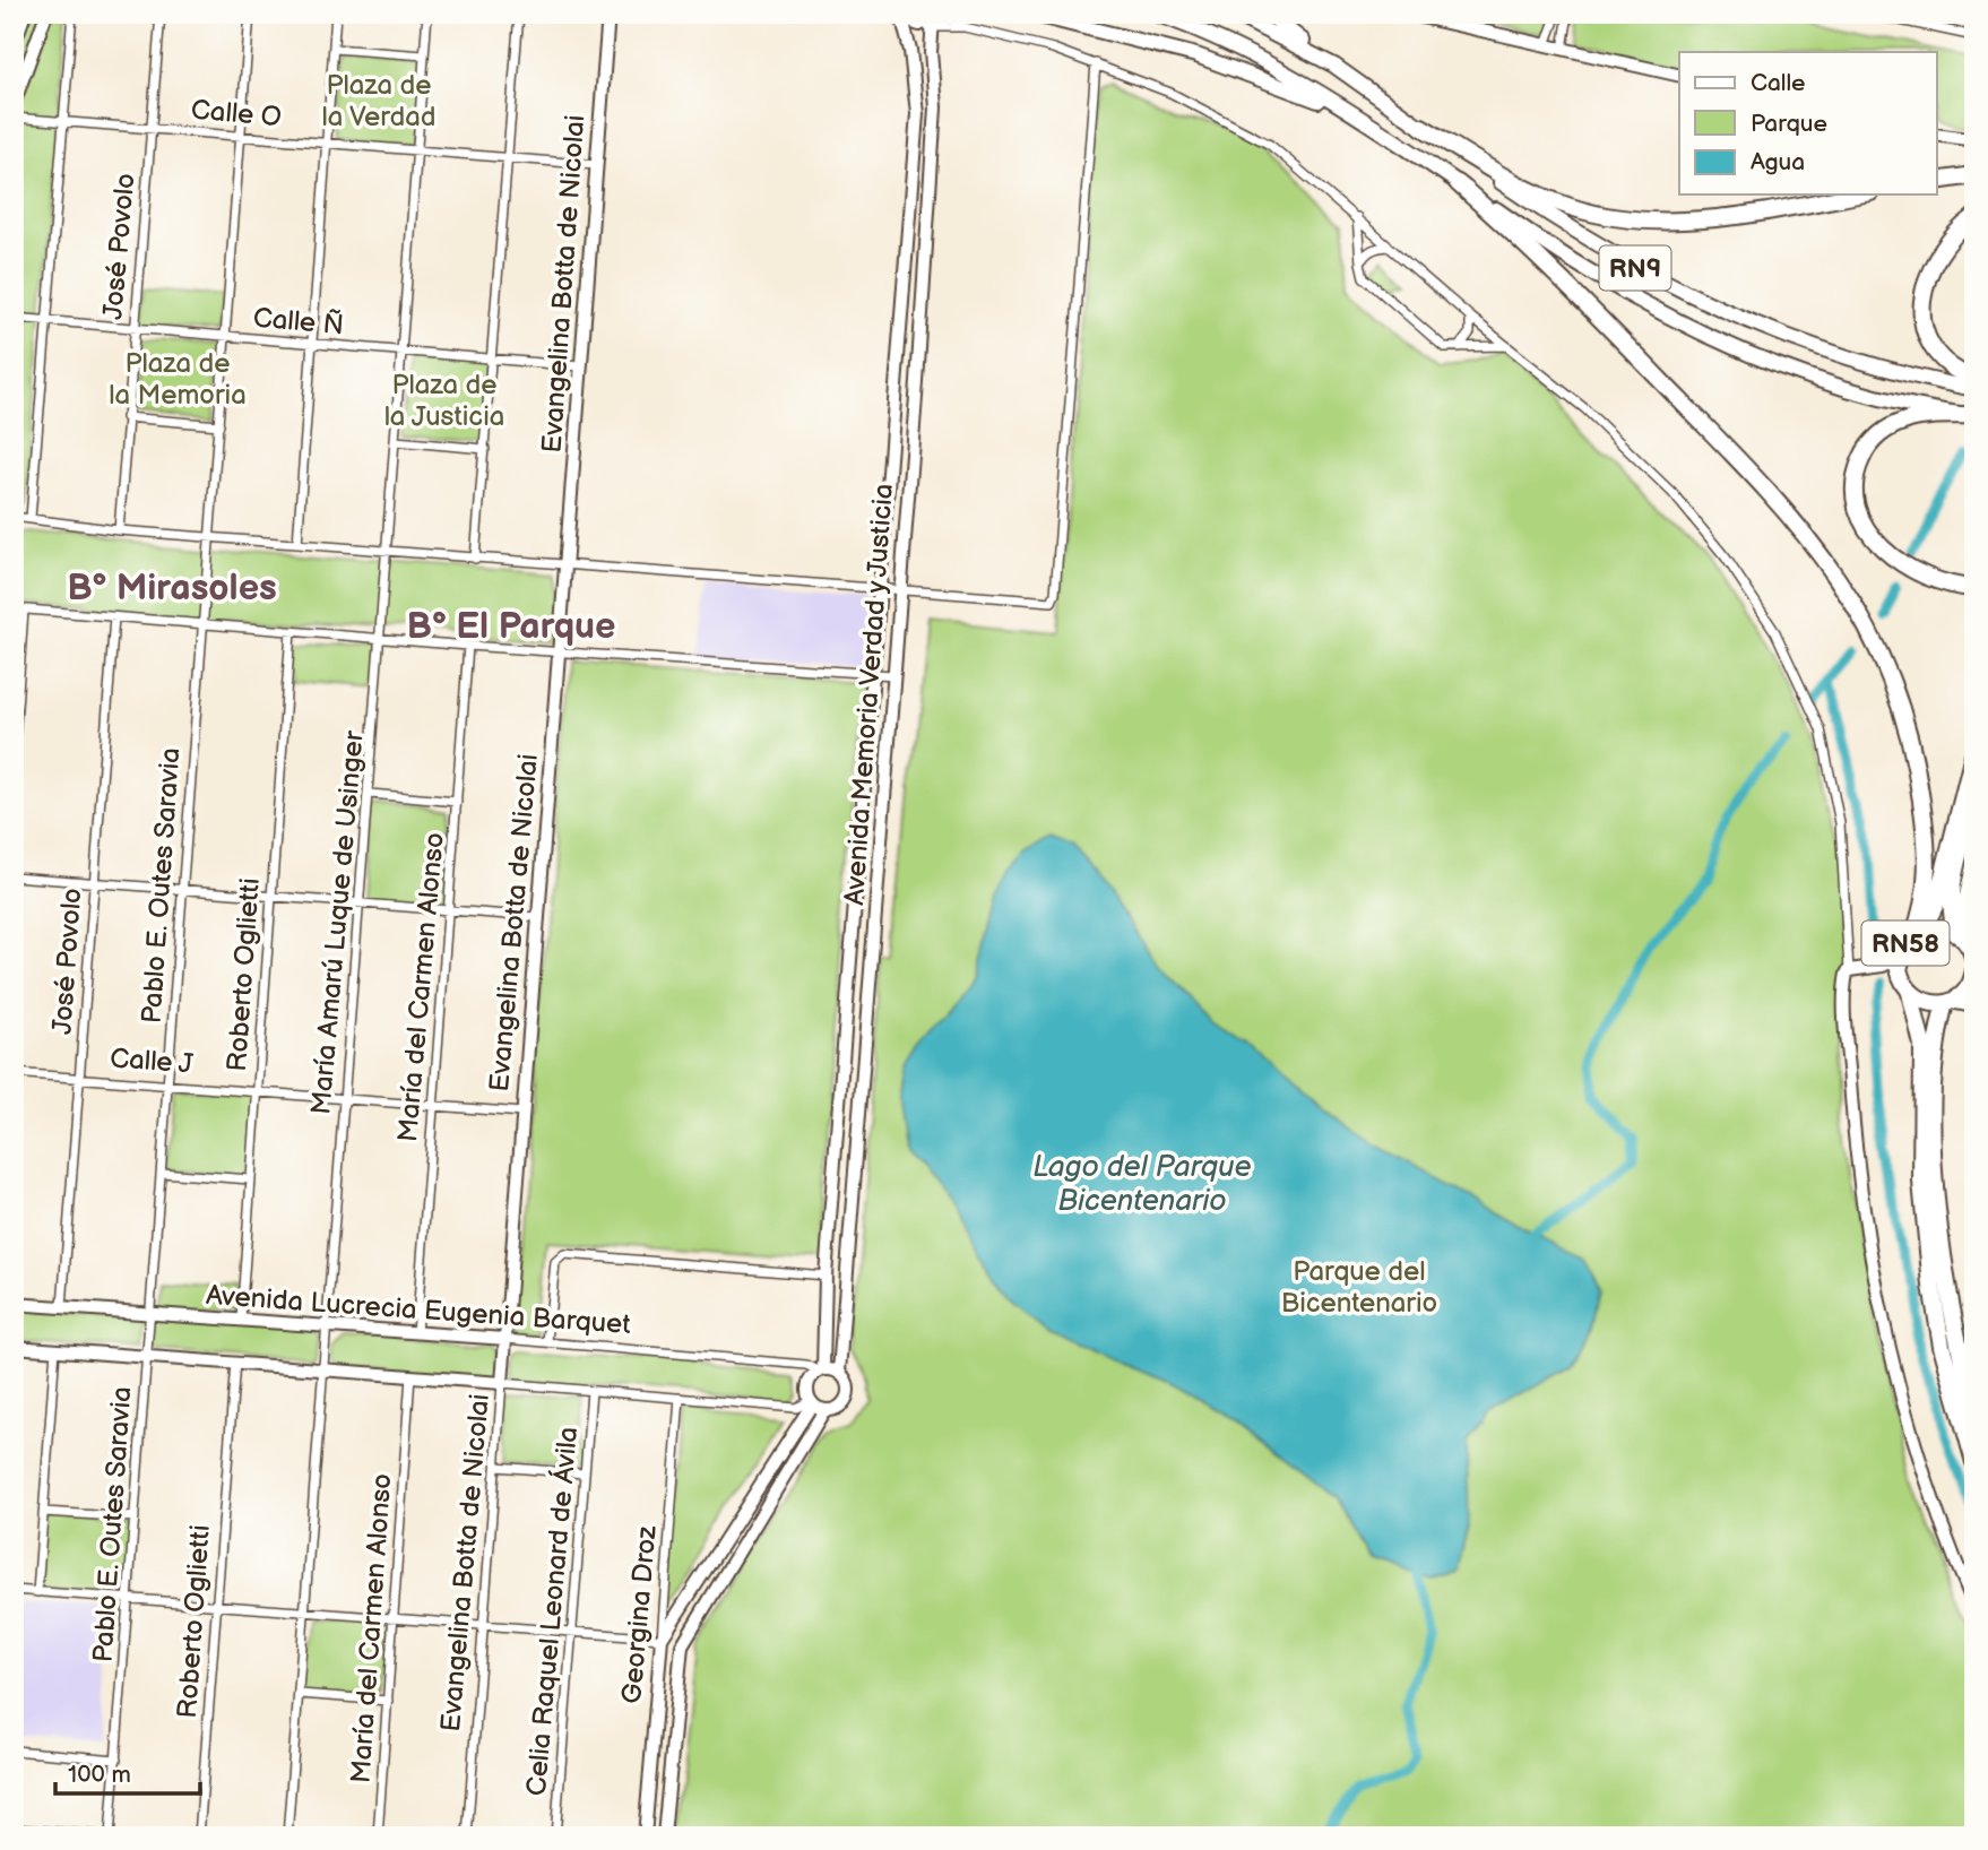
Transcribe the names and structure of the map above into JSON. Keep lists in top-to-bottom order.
{
  "streets": {
    "highway": ["RN58"],
    "main road": ["RN9"],
    "street": [
      "Calle O",
      "José Povolo",
      "Evangelina Botta de Nicolai",
      "Calle Ñ",
      "Avenida Memoria Verdad y Justicia",
      "Pablo E. Outes Saravia",
      "María Amarú Luque de Usinger",
      "Roberto Oglietti",
      "María del Carmen Alonso",
      "Calle J",
      "Avenida Lucrecia Eugenia Barquet",
      "Celia Raquel Leonard de Ávila",
      "Georgina Droz"
    ]
  },
  "crossings": [
    ["Calle O", "José Povolo"],
    ["Calle O", "Evangelina Botta de Nicolai"],
    ["Calle O", "Pablo E. Outes Saravia"],
    ["Calle O", "María Amarú Luque de Usinger"],
    ["José Povolo", "Calle Ñ"],
    ["José Povolo", "Calle J"],
    ["José Povolo", "Avenida Lucrecia Eugenia Barquet"],
    ["Evangelina Botta de Nicolai", "Calle Ñ"],
    ["Evangelina Botta de Nicolai", "Calle J"],
    ["Evangelina Botta de Nicolai", "Avenida Lucrecia Eugenia Barquet"],
    ["Calle Ñ", "Pablo E. Outes Saravia"],
    ["Calle Ñ", "María Amarú Luque de Usinger"],
    ["Avenida Memoria Verdad y Justicia", "Avenida Lucrecia Eugenia Barquet"],
    ["Avenida Memoria Verdad y Justicia", "Georgina Droz"],
    ["Pablo E. Outes Saravia", "Calle J"],
    ["Pablo E. Outes Saravia", "Avenida Lucrecia Eugenia Barquet"],
    ["María Amarú Luque de Usinger", "Calle J"],
    ["María Amarú Luque de Usinger", "Avenida Lucrecia Eugenia Barquet"],
    ["Roberto Oglietti", "Calle J"],
    ["Roberto Oglietti", "Avenida Lucrecia Eugenia Barquet"],
    ["María del Carmen Alonso", "Calle J"],
    ["María del Carmen Alonso", "Avenida Lucrecia Eugenia Barquet"]
  ],
  "districts": ["Bº Mirasoles", "Bº El Parque"],
  "water": ["Lago del Parque Bicentenario"],
  "parks": [
    "Plaza de la Verdad",
    "Plaza de la Memoria",
    "Plaza de la Justicia",
    "Parque del Bicentenario"
  ],
  "legend": ["Calle", "Parque", "Agua"],
  "scale_bar": "100 m"
}
